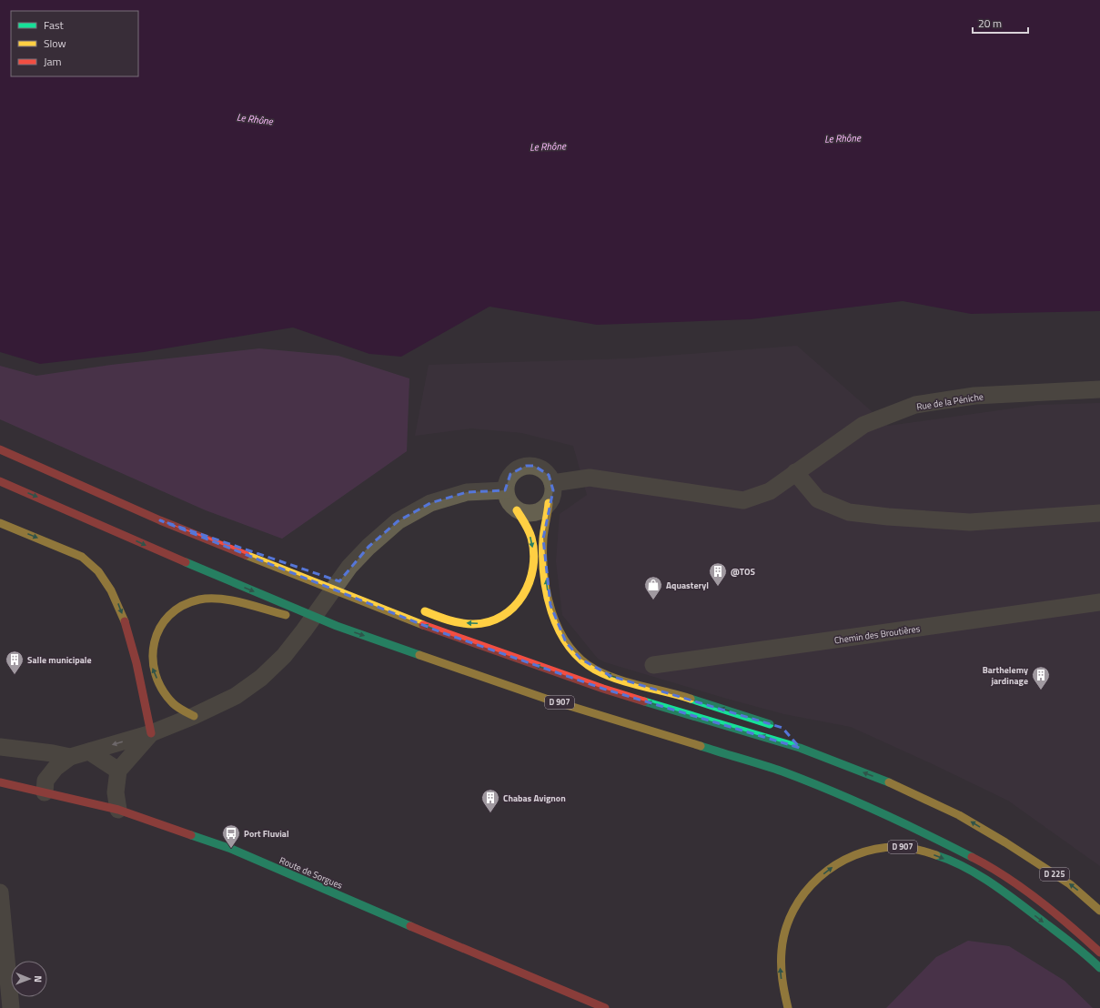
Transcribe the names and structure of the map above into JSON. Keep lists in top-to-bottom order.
{
  "streets": {
    "main road": ["D 907", "Route de Sorgues", "D 225"],
    "street": ["Rue de la Péniche", "Chemin des Broutières"]
  },
  "water": ["Le Rhône"],
  "places": {
    "building": [
      "@TOS",
      "Salle municipale",
      "Barthelemy jardinage",
      "Chabas Avignon"
    ],
    "shop": ["Aquasteryl"],
    "bus stop": ["Port Fluvial"]
  },
  "legend": ["Fast", "Slow", "Jam"],
  "scale_bar": "20 m",
  "north": "right"
}
